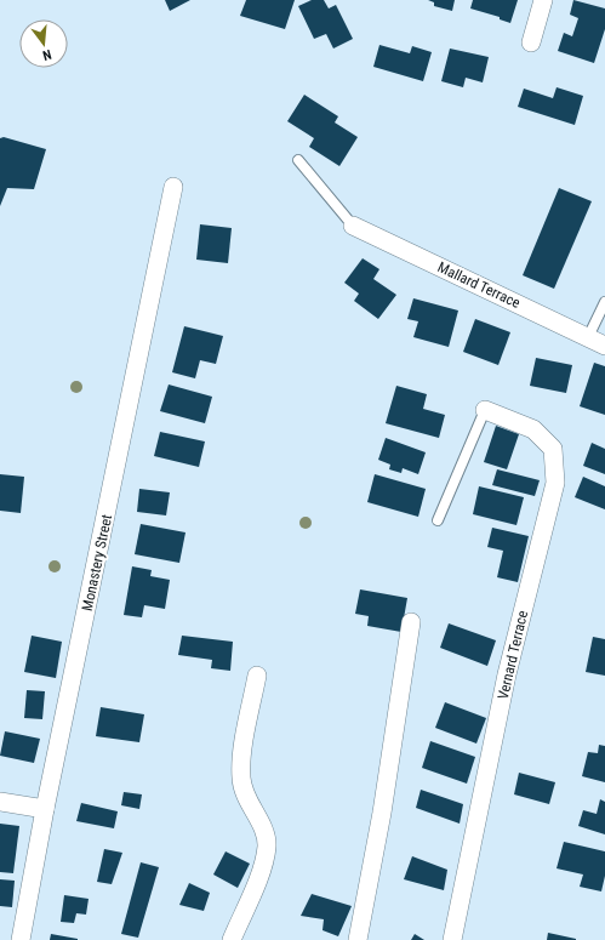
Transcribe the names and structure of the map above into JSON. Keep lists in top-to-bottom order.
{
  "streets": {
    "street": ["Mallard Terrace", "Monastery Street", "Vernard Terrace"]
  },
  "north": "bottom"
}
